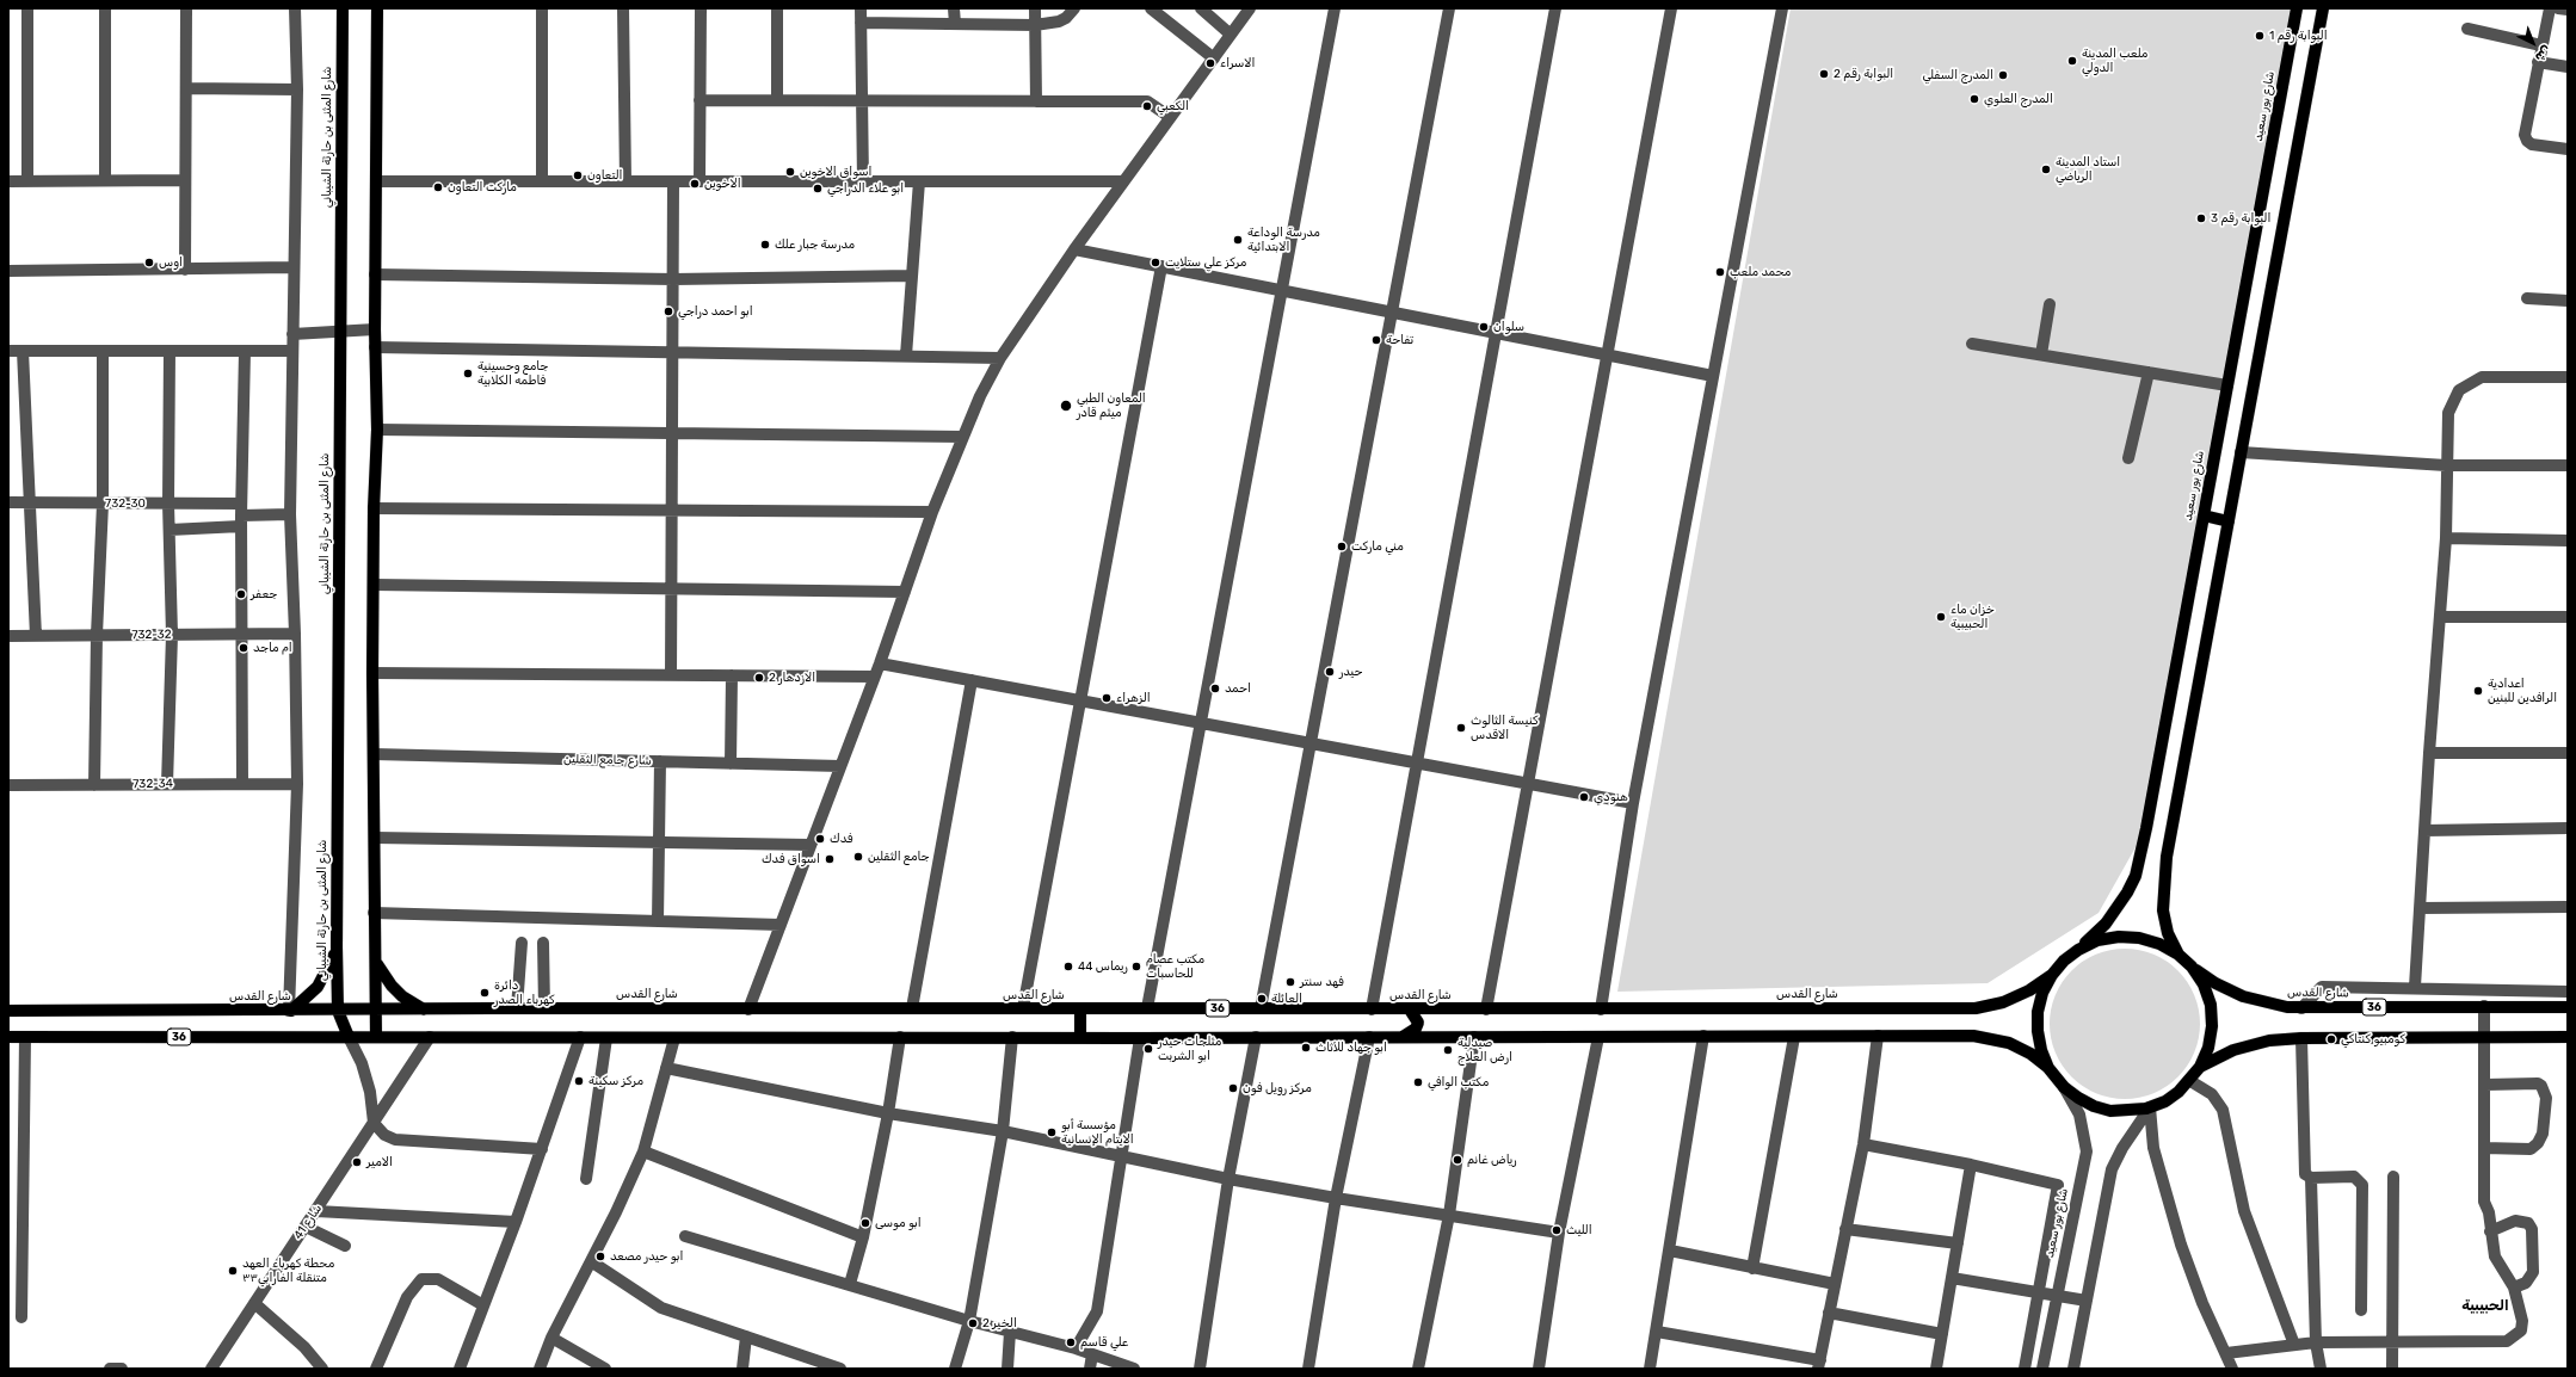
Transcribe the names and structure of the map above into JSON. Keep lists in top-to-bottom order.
{
  "streets": {
    "main road": [
      "شارع بور سعيد",
      "شارع المثنى بن حارثة الشيباني",
      "شارع القدس",
      "36"
    ],
    "street": [
      "732-30",
      "732-32",
      "شارع جامع الثقلين",
      "732-34",
      "شارع 41"
    ]
  },
  "crossings": [
    ["شارع المثنى بن حارثة الشيباني", "شارع القدس"],
    ["شارع المثنى بن حارثة الشيباني", "36"],
    ["36", "شارع 41"]
  ],
  "districts": ["الحبيبية"],
  "places": [
    "البوابة رقم 1",
    "ملعب المدينة الدولي",
    "الاسراء",
    "البوابة رقم 2",
    "المدرج السفلي",
    "المدرج العلوي",
    "الكعبي",
    "استاد المدينة الرياضي",
    "اسواق الاخوين",
    "التعاون",
    "الاخوين",
    "ماركت التعاون",
    "ابو علاء الدراجي",
    "البوابة رقم 3",
    "مدرسة الوداعة الابتدائية",
    "مدرسة جبار علك",
    "اوس",
    "مركز علي ستلايت",
    "محمد ملعب",
    "ابو احمد دراجي",
    "سلوان",
    "تفاحة",
    "جامع وحسينية فاطمه الكلابية",
    "المعاون الطبي ميثم قادر",
    "مني ماركت",
    "جعفر",
    "خزان ماء الحبيبية",
    "ام ماجد",
    "حيدر",
    "الازدهار 2",
    "احمد",
    "اعدادية الرافدين للبنين",
    "الزهراء",
    "كنيسة الثالوث الاقدس",
    "هنودي",
    "فدك",
    "جامع الثقلين",
    "اسواق فدك",
    "ريماس 44",
    "مكتب عصام للحاسبات",
    "فهد سنتر",
    "دائرة كهرباء الصدر",
    "العائلة",
    "كومبيو كنتاكي",
    "ابو جهاد للأثاث",
    "مثلجات حيدر ابو الشربت",
    "صيدلية ارض العلاج",
    "مركز سكينة",
    "مكتب الوافي",
    "مركز رويل فون",
    "مؤسسة أبو الايتام الإنسانية",
    "رياض غانم",
    "الامير",
    "ابو موسى",
    "الليث",
    "ابو حيدر مصعد",
    "محطة كهرباء العهد متنقلة الفارابي٣٣",
    "الخير 2",
    "علي قاسم"
  ],
  "north": "bottom right"
}
